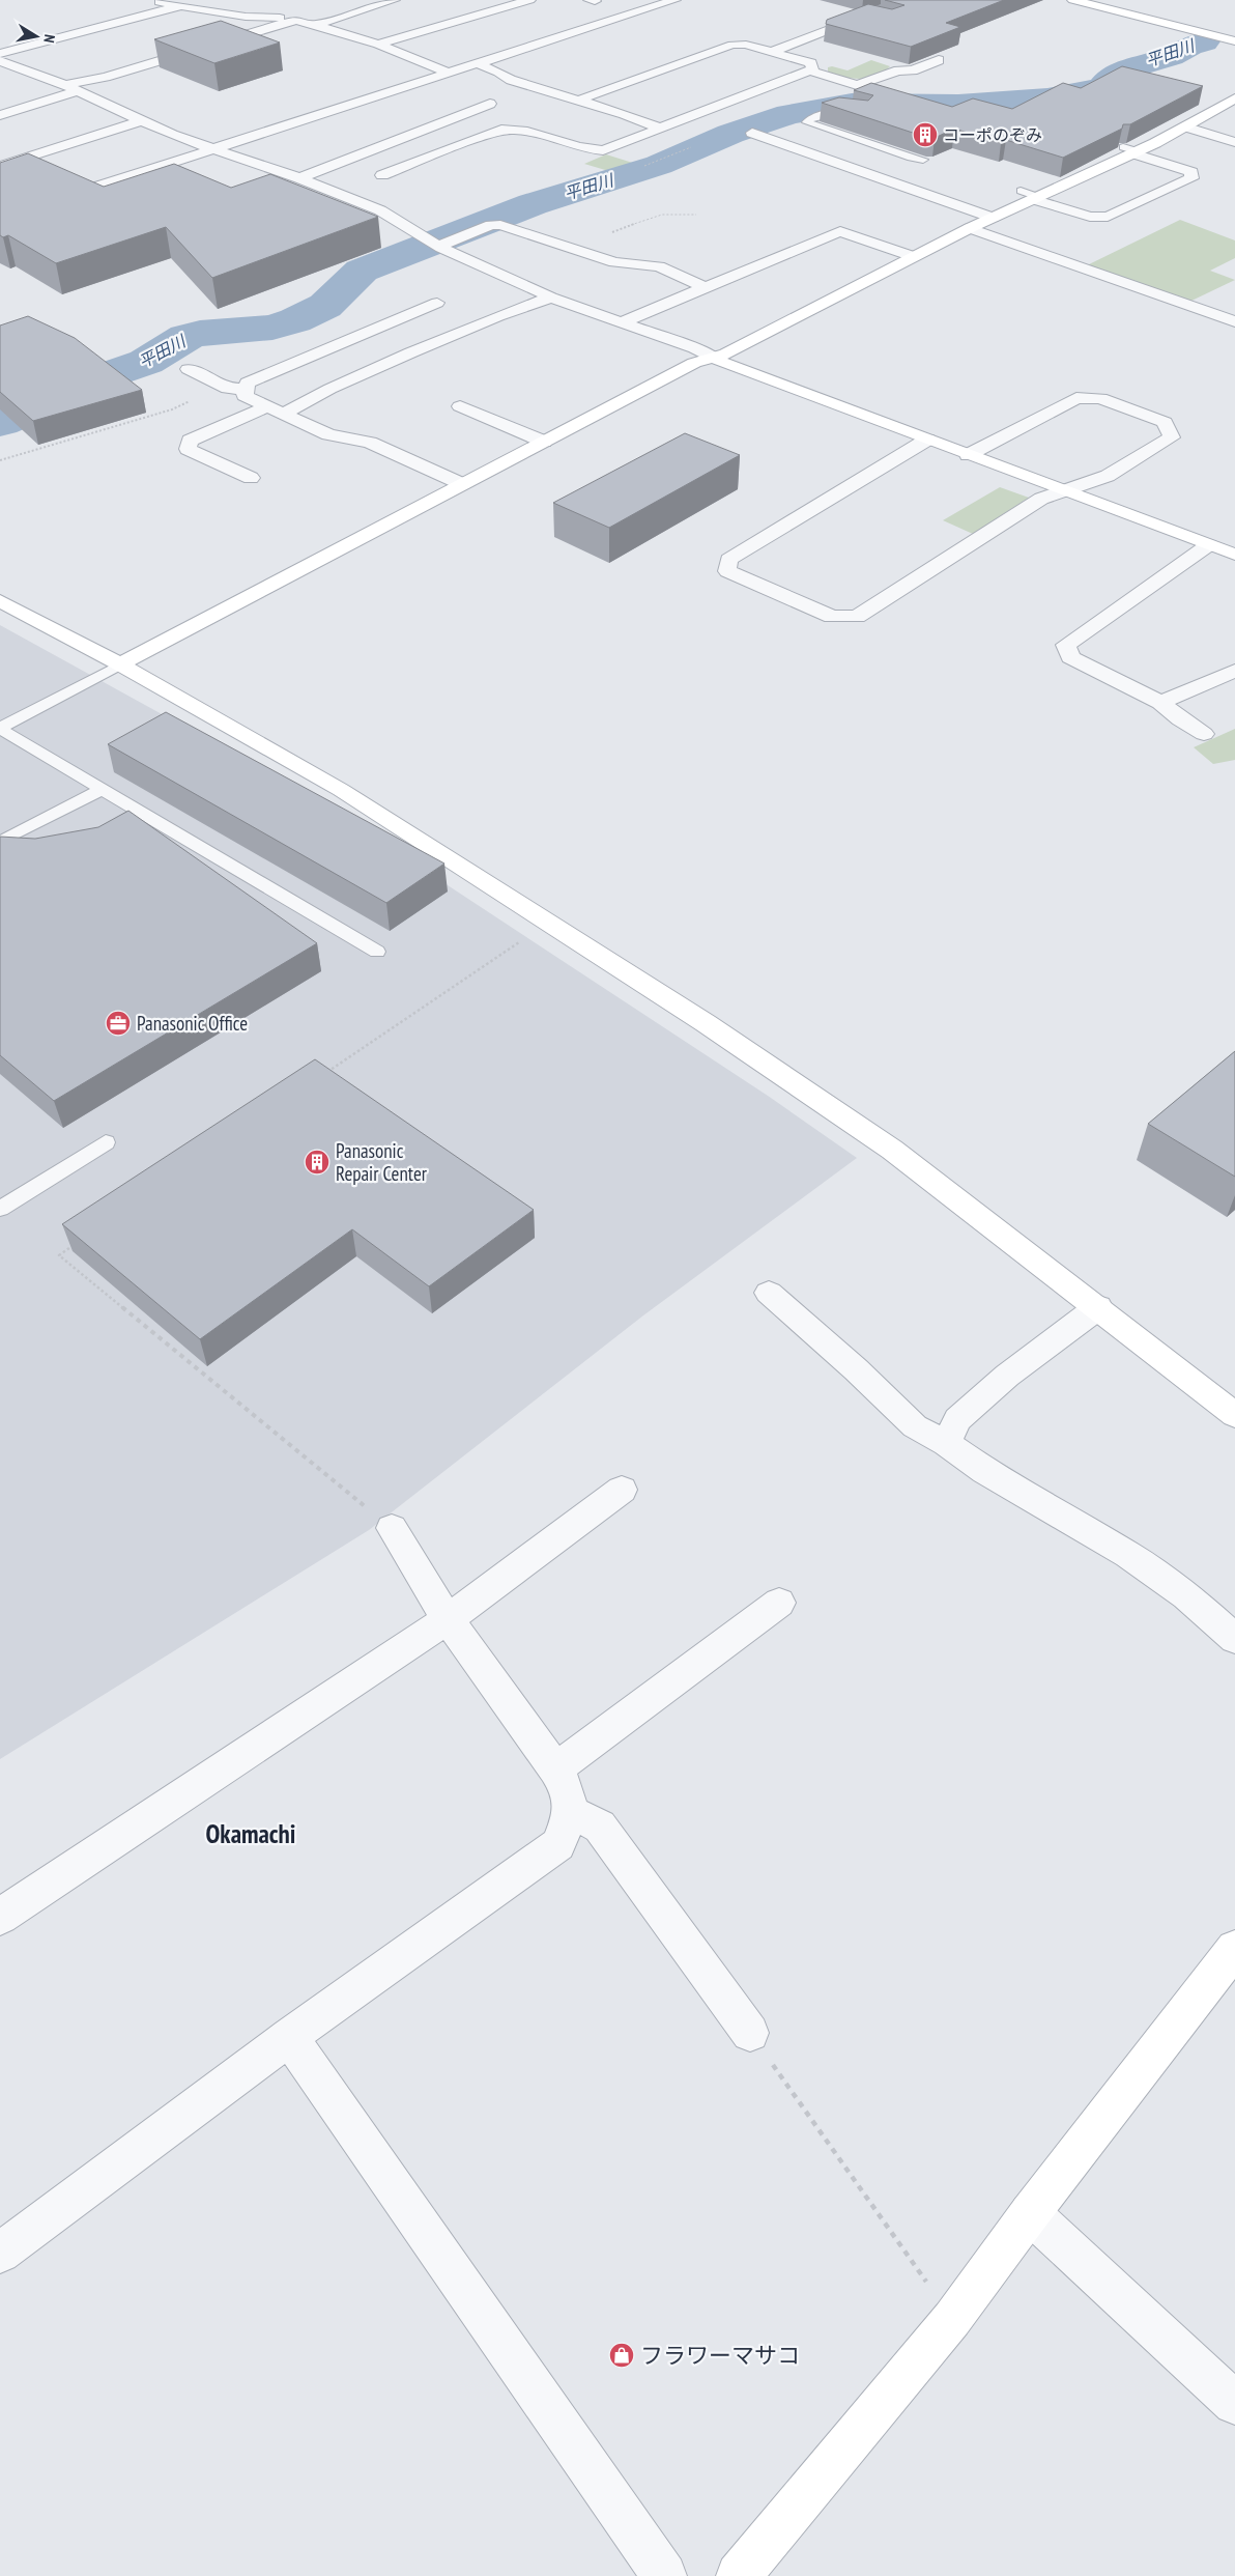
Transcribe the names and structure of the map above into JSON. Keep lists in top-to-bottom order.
{
  "districts": ["Okamachi"],
  "water": ["平田川"],
  "places": {
    "building": ["コーポのぞみ", "Panasonic Repair Center"],
    "office": ["Panasonic Office"],
    "shop": ["フラワーマサコ"]
  },
  "north": "right"
}
